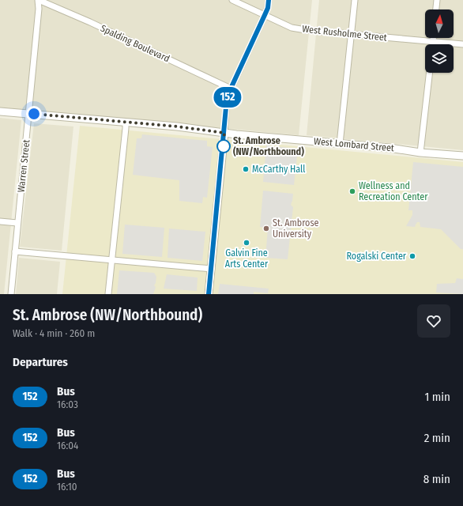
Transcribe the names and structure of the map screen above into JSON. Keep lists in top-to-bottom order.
{
  "streets": {
    "street": [
      "West Rusholme Street",
      "Spalding Boulevard",
      "West Lombard Street",
      "Warren Street"
    ]
  },
  "crossings": [
    ["Spalding Boulevard", "Warren Street"],
    ["West Lombard Street", "Warren Street"]
  ],
  "places": [
    "St. Ambrose (NW/Northbound)",
    "McCarthy Hall",
    "Wellness and Recreation Center",
    "St. Ambrose University",
    "Galvin Fine Arts Center",
    "Rogalski Center"
  ],
  "lines": ["bus line 152"],
  "north": "top",
  "page": {
    "on_map": "152",
    "heading": [
      ["St. Ambrose (NW/Northbound)", "Walk · 4 min · 260 m"],
      "Departures"
    ],
    "list": [
      {
        "mark": "152",
        "name": "Bus",
        "note": "16:03",
        "value": "1 min"
      },
      {
        "mark": "152",
        "name": "Bus",
        "note": "16:04",
        "value": "2 min"
      },
      {
        "mark": "152",
        "name": "Bus",
        "note": "16:10",
        "value": "8 min"
      }
    ]
  }
}
